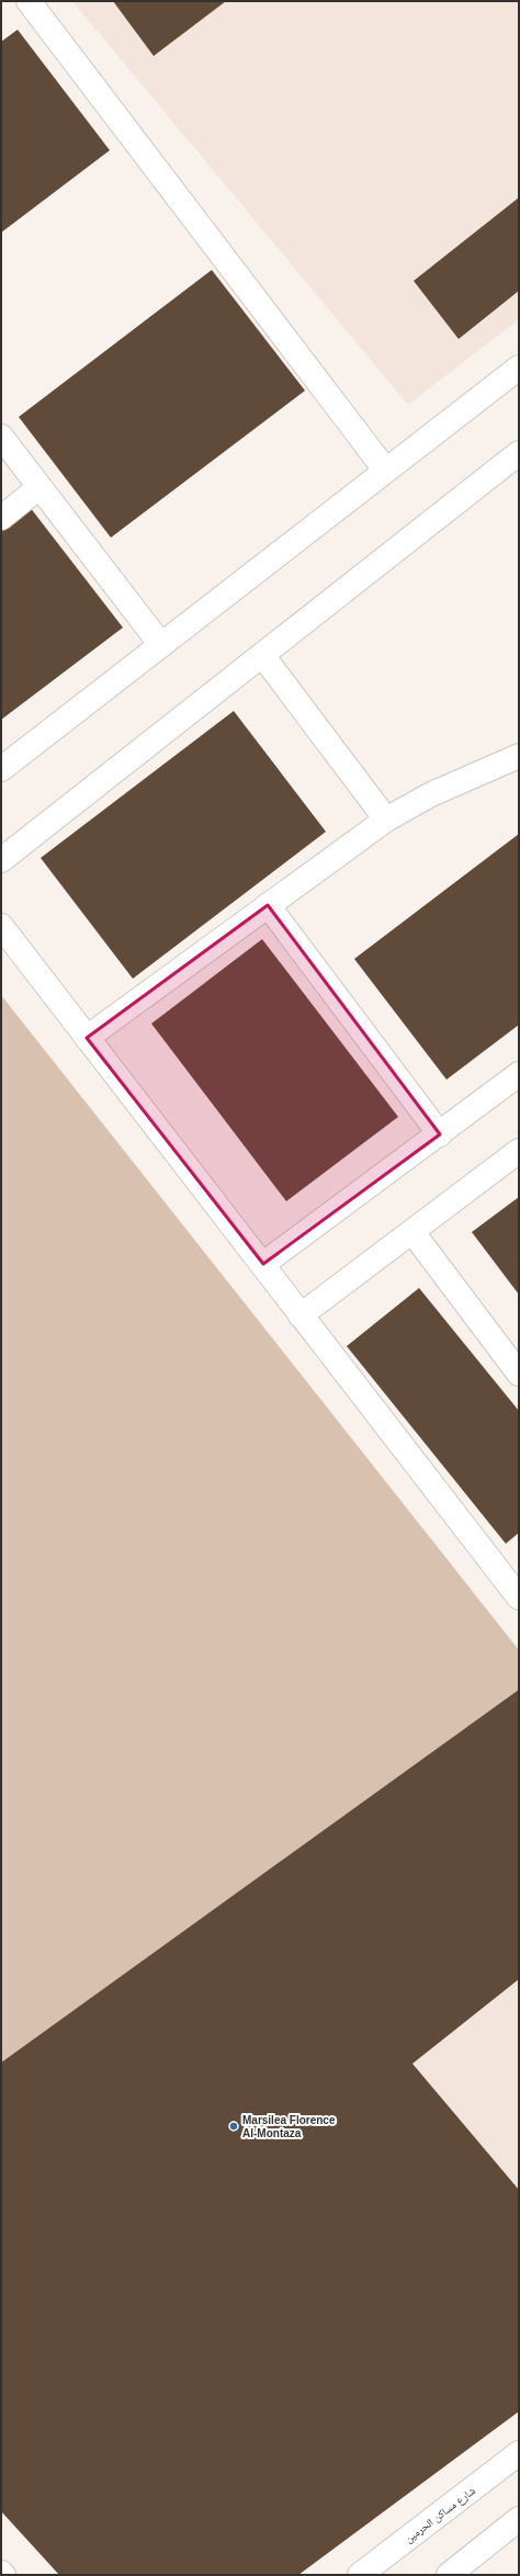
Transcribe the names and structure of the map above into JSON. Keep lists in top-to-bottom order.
{
  "streets": {
    "street": ["شارع مساكن الحرمين"]
  },
  "places": ["Marsilea Florence Al-Montaza"]
}
